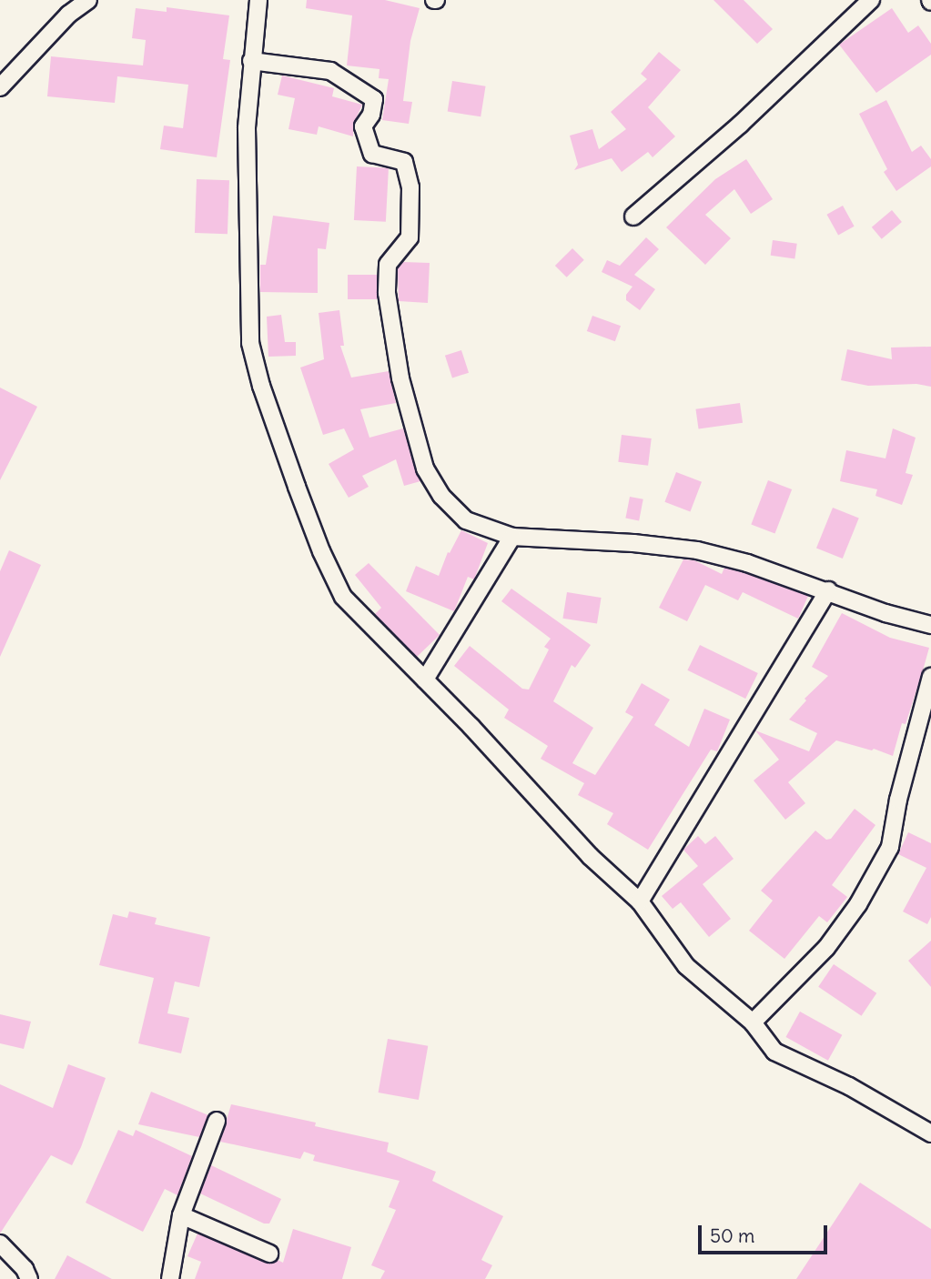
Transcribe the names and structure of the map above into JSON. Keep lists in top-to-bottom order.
{
  "scale_bar": "50 m"
}
